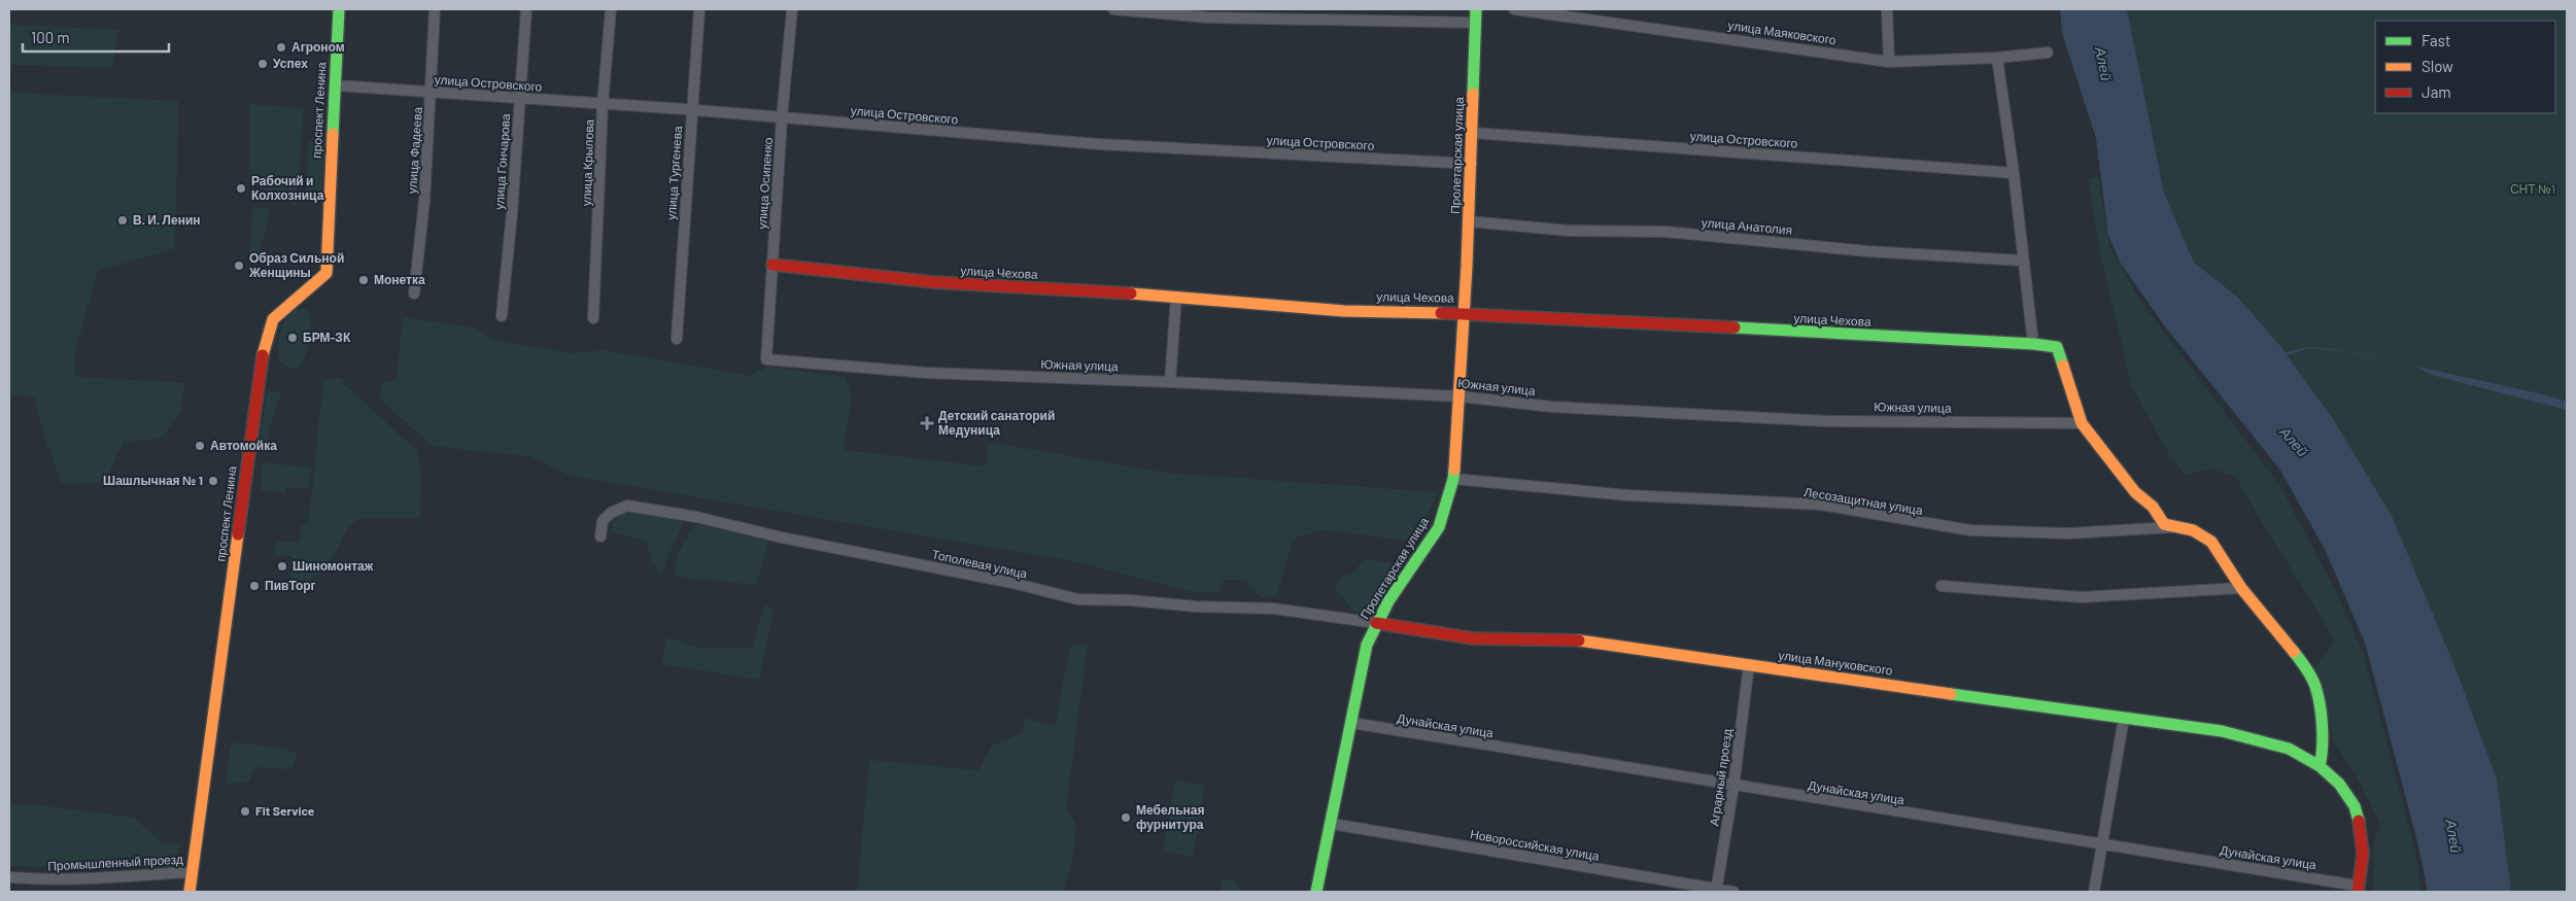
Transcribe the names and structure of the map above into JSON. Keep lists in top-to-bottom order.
{
  "streets": {
    "street": [
      "улица Маяковского",
      "улица Островского",
      "проспект Ленина",
      "улица Фадеева",
      "Пролетарская улица",
      "улица Гончарова",
      "улица Крылова",
      "улица Тургенева",
      "улица Осипенко",
      "улица Анатолия",
      "улица Чехова",
      "Южная улица",
      "Лесозащитная улица",
      "Тополевая улица",
      "улица Мануковского",
      "Дунайская улица",
      "Аграрный проезд",
      "Новороссийская улица",
      "Промышленный проезд"
    ]
  },
  "crossings": [
    ["улица Островского", "проспект Ленина"],
    ["улица Островского", "улица Фадеева"],
    ["улица Островского", "Пролетарская улица"],
    ["улица Островского", "улица Гончарова"],
    ["улица Островского", "улица Крылова"],
    ["улица Островского", "улица Тургенева"],
    ["улица Островского", "улица Осипенко"],
    ["проспект Ленина", "Промышленный проезд"],
    ["Пролетарская улица", "улица Анатолия"],
    ["Пролетарская улица", "улица Чехова"],
    ["Пролетарская улица", "Южная улица"],
    ["Пролетарская улица", "Лесозащитная улица"],
    ["Пролетарская улица", "Тополевая улица"],
    ["Пролетарская улица", "улица Мануковского"],
    ["Пролетарская улица", "Дунайская улица"],
    ["Пролетарская улица", "Новороссийская улица"],
    ["улица Осипенко", "улица Чехова"],
    ["улица Осипенко", "Южная улица"],
    ["улица Чехова", "Южная улица"],
    ["Тополевая улица", "улица Мануковского"],
    ["улица Мануковского", "Дунайская улица"],
    ["улица Мануковского", "Аграрный проезд"],
    ["Дунайская улица", "Аграрный проезд"],
    ["Аграрный проезд", "Новороссийская улица"]
  ],
  "water": ["Алей"],
  "parks": ["СНТ №1"],
  "places": {
    "other": [
      "Агроном",
      "Успех",
      "Рабочий и Колхозница",
      "В. И. Ленин",
      "Образ Сильной Женщины",
      "Монетка",
      "БРМ-ЗК",
      "Автомойка",
      "Шашлычная № 1",
      "Шиномонтаж",
      "ПивТорг",
      "Fit Service",
      "Мебельная фурнитура"
    ],
    "health": ["Детский санаторий Медуница"]
  },
  "legend": ["Fast", "Slow", "Jam"],
  "scale_bar": "100 m"
}
